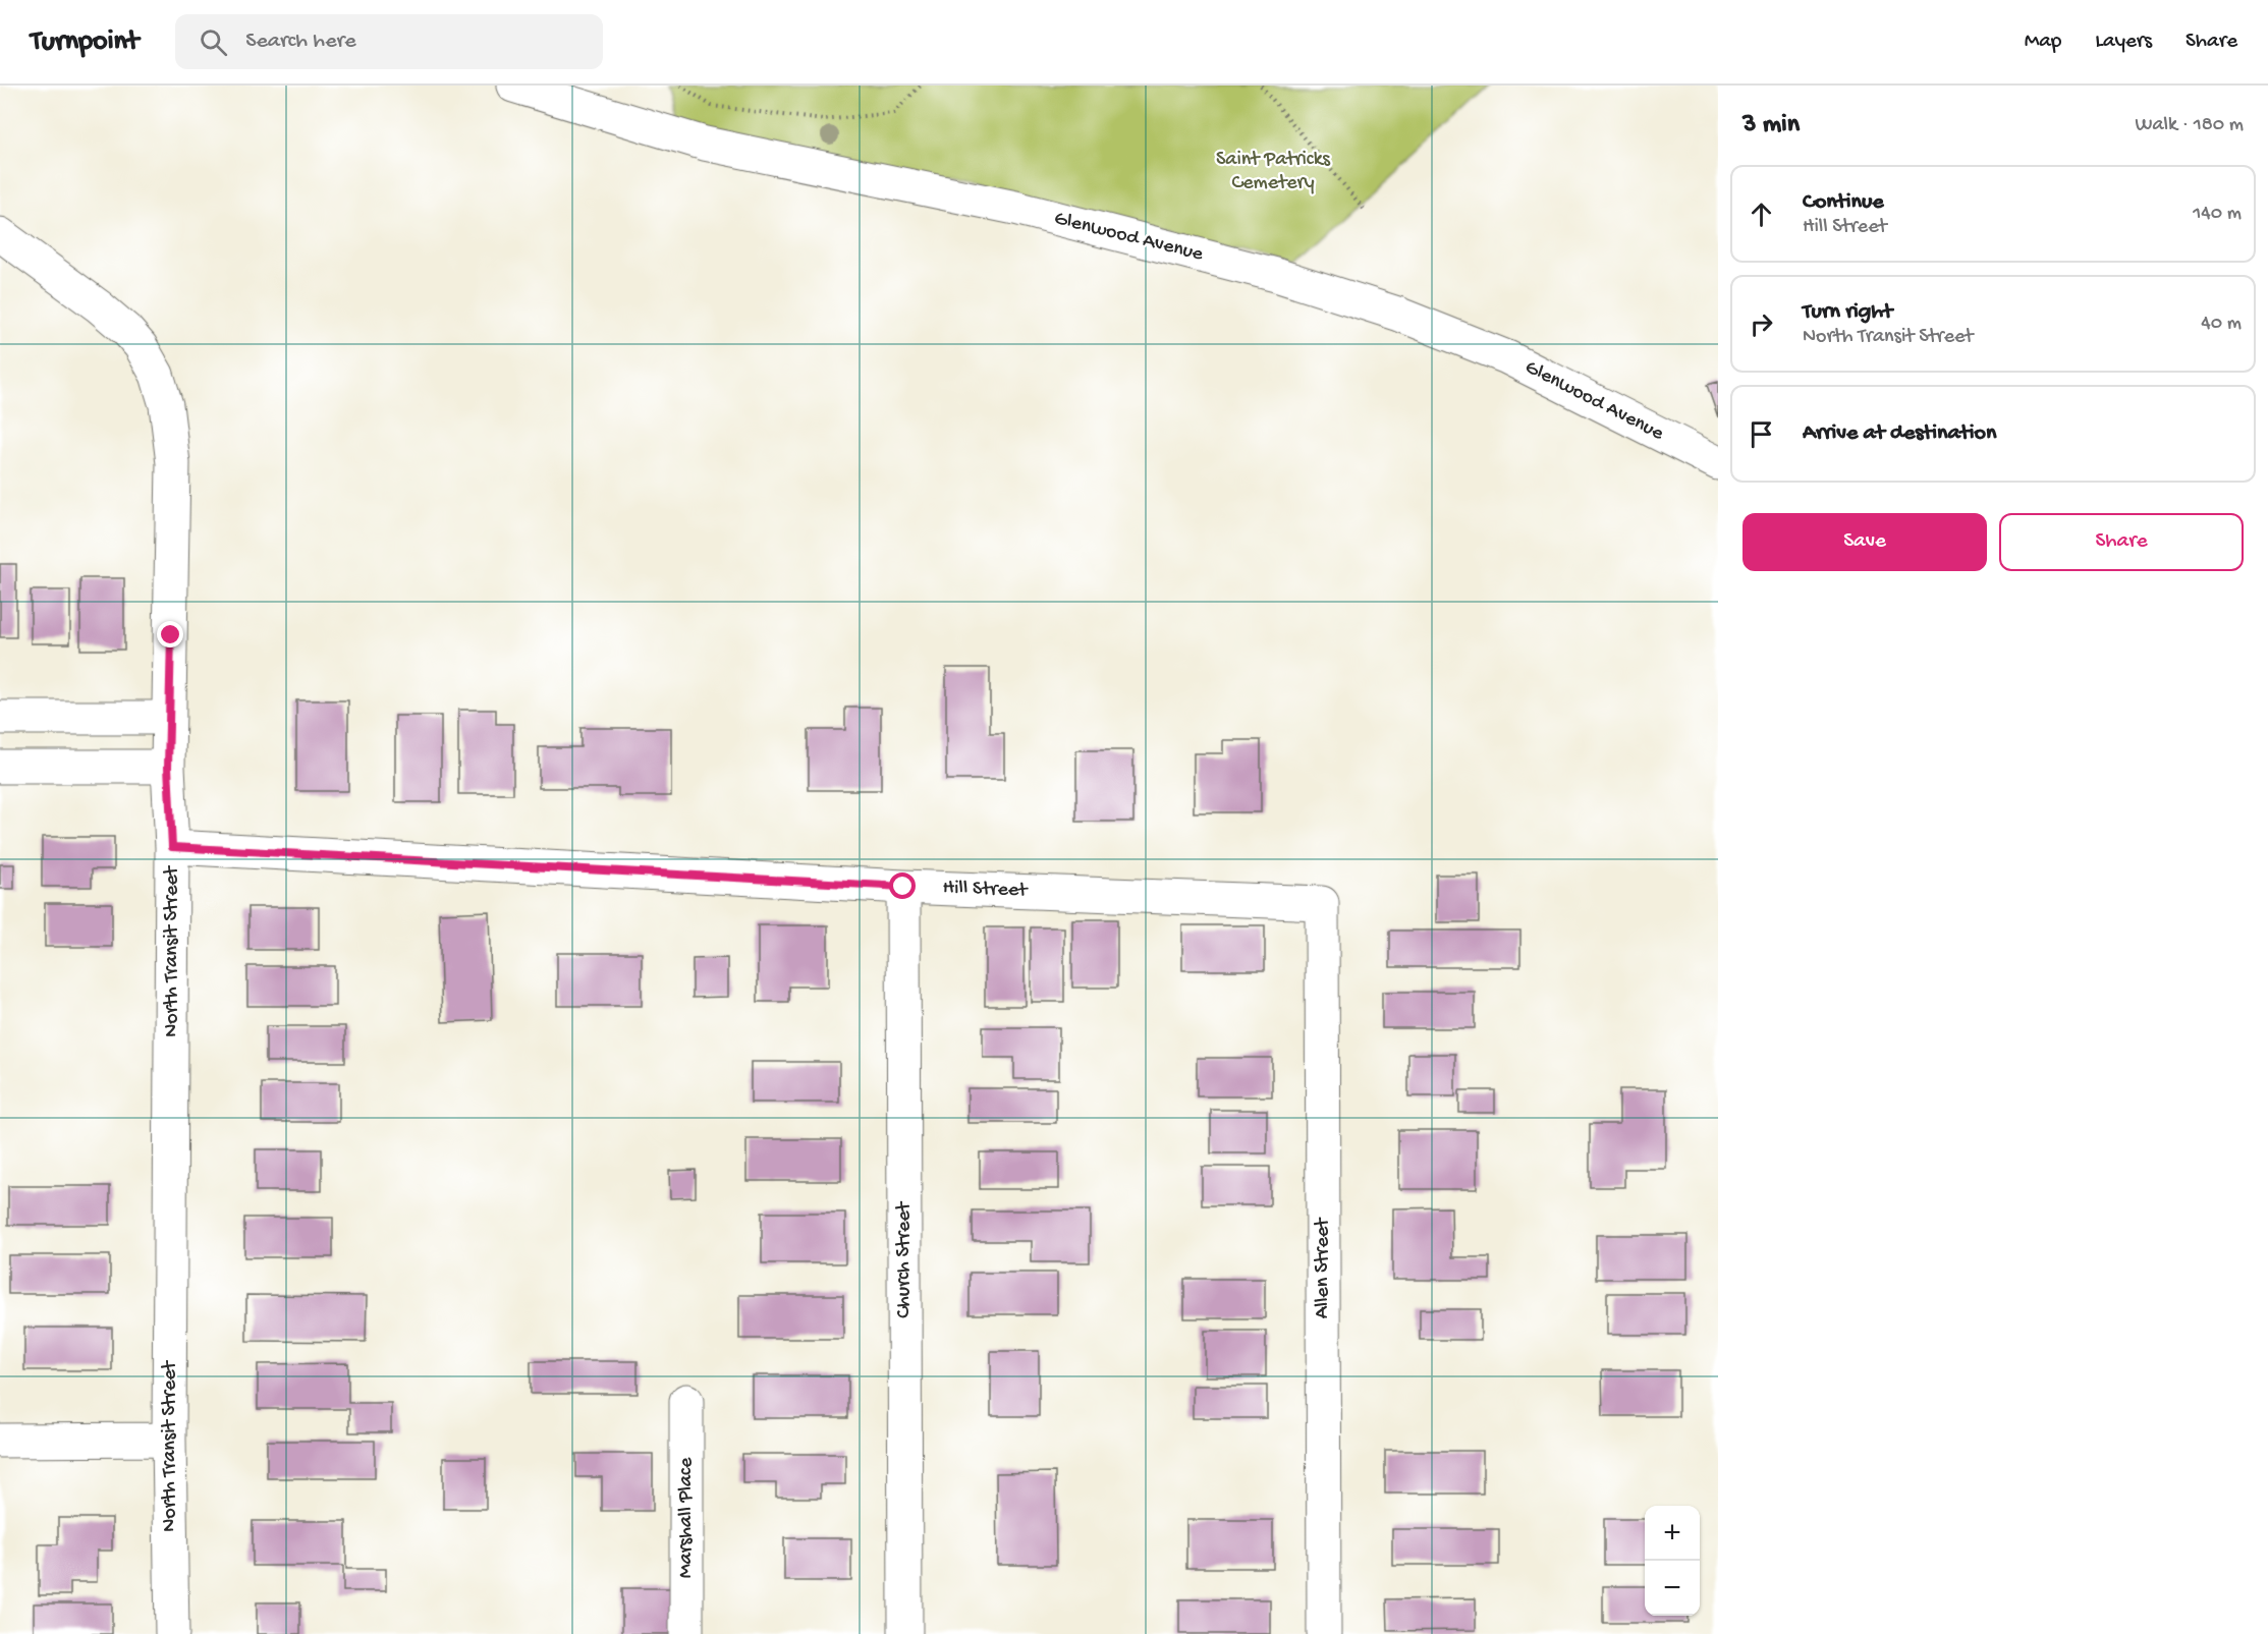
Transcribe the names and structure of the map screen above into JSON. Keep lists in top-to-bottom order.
{
  "streets": {
    "street": [
      "Glenwood Avenue",
      "Hill Street",
      "North Transit Street",
      "Church Street",
      "Allen Street",
      "Marshall Place"
    ]
  },
  "crossings": [
    ["Hill Street", "North Transit Street"],
    ["Hill Street", "Church Street"],
    ["Hill Street", "Allen Street"]
  ],
  "parks": ["Saint Patricks Cemetery"],
  "page": {
    "header": "Turnpoint",
    "search": "Search here",
    "nav": ["Map", "Layers", "Share"],
    "heading": ["3 min", "Walk · 180 m"],
    "list": [
      ["Continue", "Hill Street", "140 m"],
      ["Turn right", "North Transit Street", "40 m"],
      "Arrive at destination"
    ],
    "buttons": ["Save", "Share"],
    "map_buttons": ["+", "−"]
  }
}
